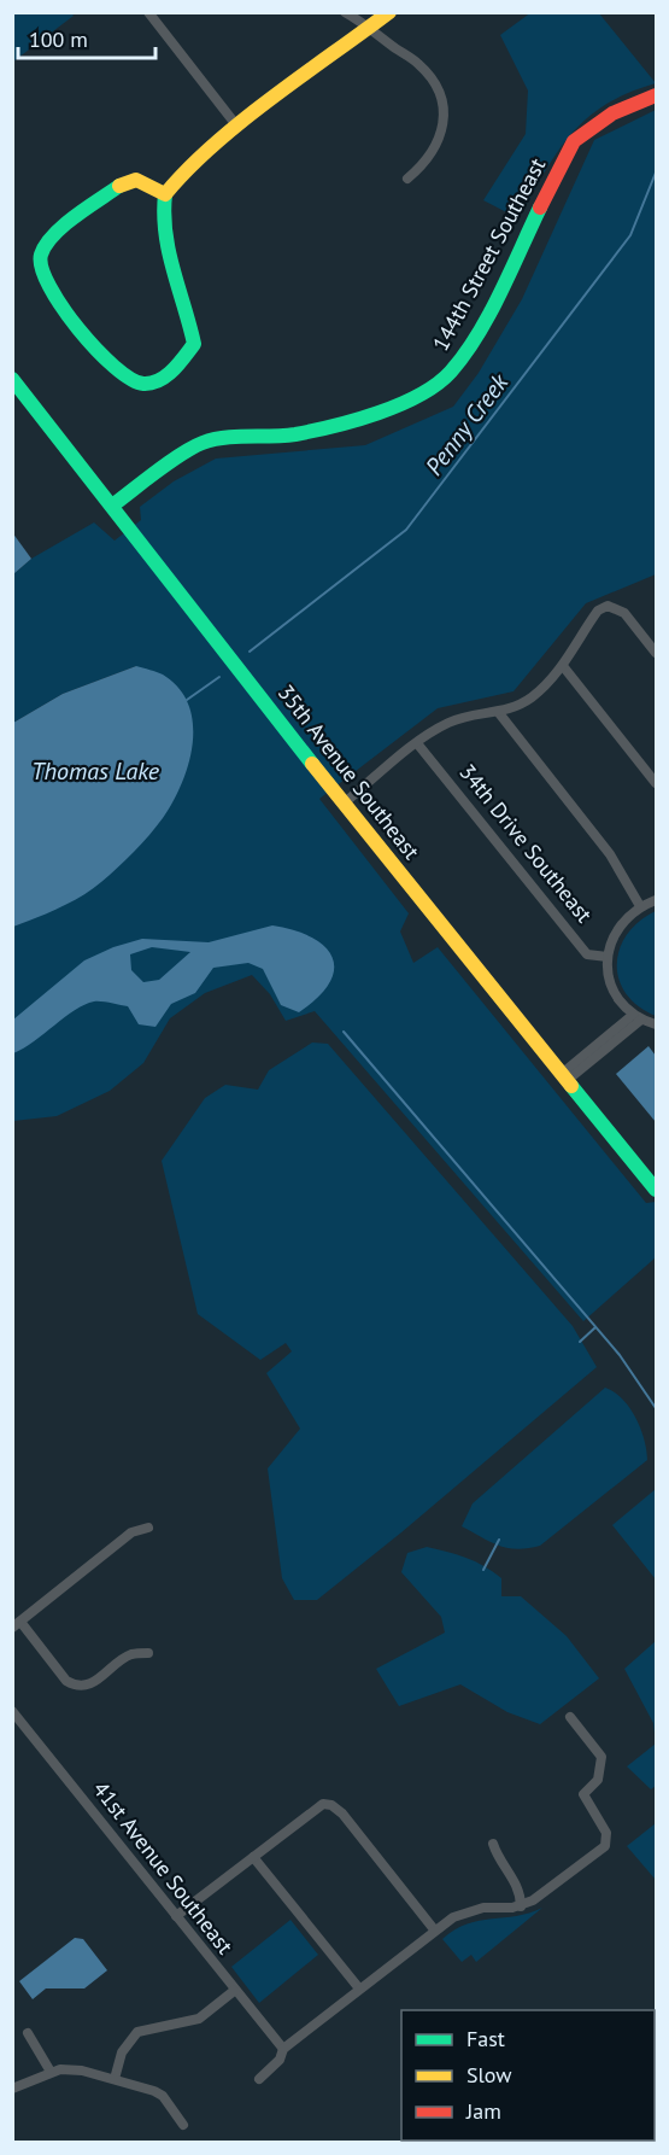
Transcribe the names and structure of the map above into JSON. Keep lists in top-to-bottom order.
{
  "streets": {
    "street": [
      "144th Street Southeast",
      "35th Avenue Southeast",
      "34th Drive Southeast",
      "41st Avenue Southeast"
    ]
  },
  "crossings": [
    ["144th Street Southeast", "35th Avenue Southeast"]
  ],
  "water": ["Penny Creek", "Thomas Lake"],
  "legend": ["Fast", "Slow", "Jam"],
  "scale_bar": "100 m"
}
